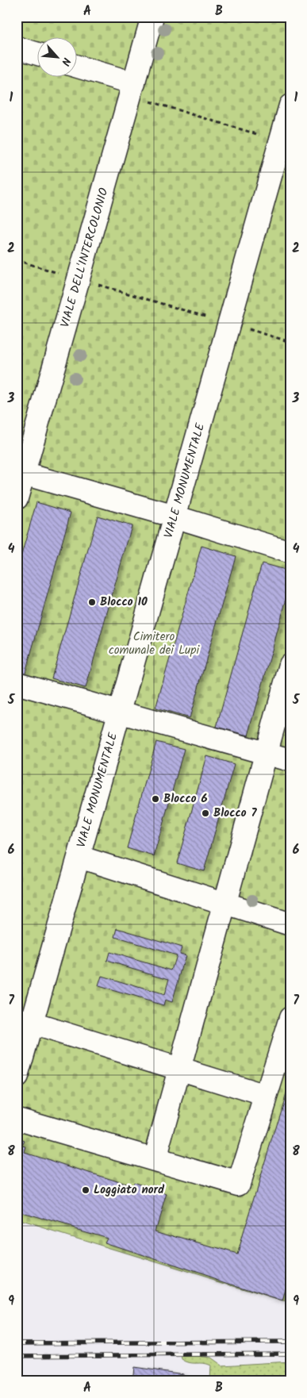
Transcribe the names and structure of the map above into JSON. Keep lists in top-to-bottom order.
{
  "streets": {
    "lane": ["VIALE DELL'INTERCOLONIO", "VIALE MONUMENTALE"]
  },
  "parks": ["Cimitero comunale dei Lupi"],
  "places": [
    "Blocco 10",
    "Blocco 6",
    "Blocco 7",
    "Loggiato nord"
  ],
  "north": "bottom right",
  "grid": {
    "columns": ["A", "B"],
    "rows": [
      "1",
      "2",
      "3",
      "4",
      "5",
      "6",
      "7",
      "8",
      "9"
    ]
  }
}
